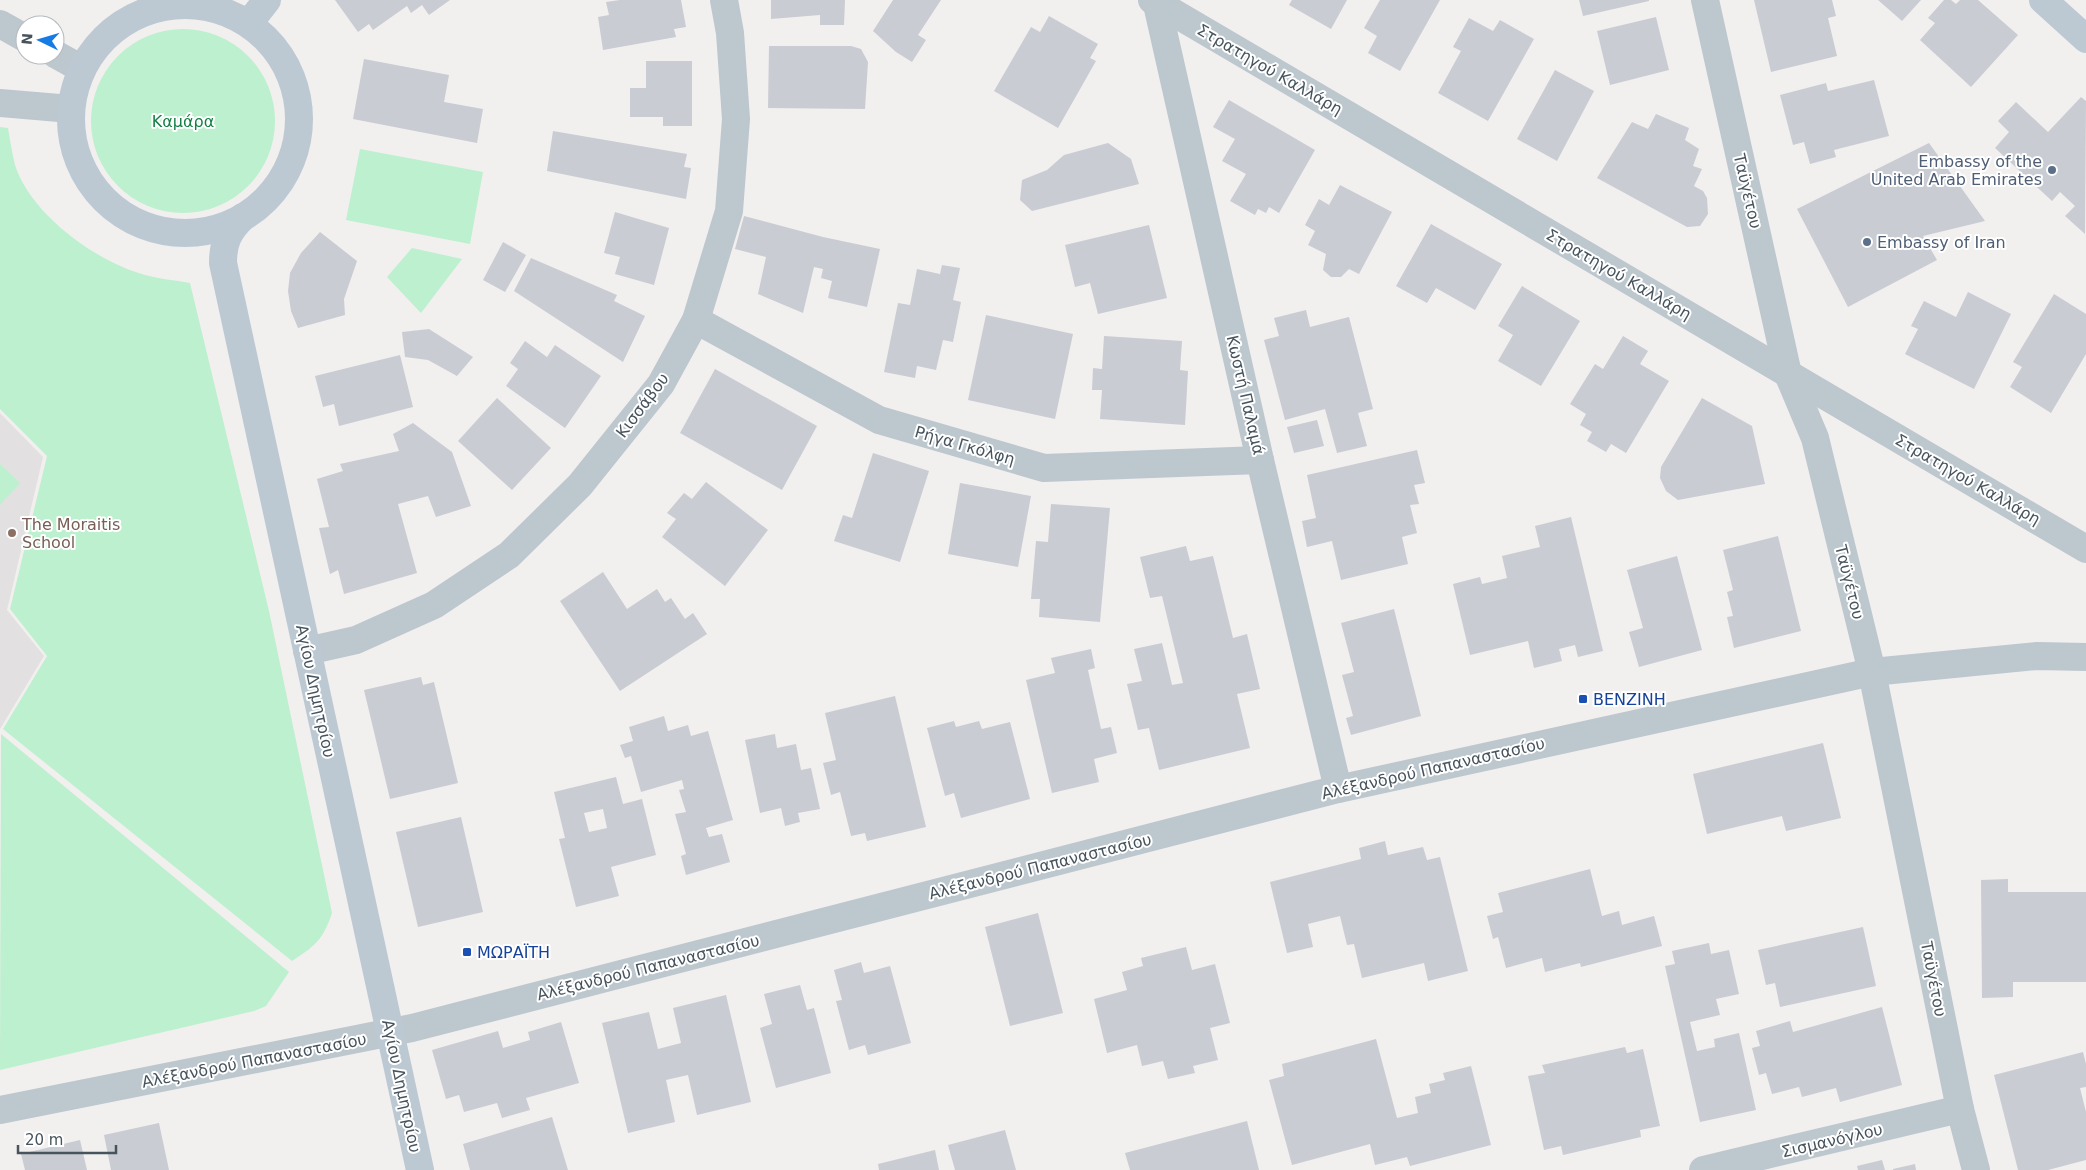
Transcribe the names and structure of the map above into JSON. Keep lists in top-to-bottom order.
{
  "streets": {
    "street": [
      "Στρατηγού Καλλάρη",
      "Ταϋγέτου",
      "Κωστή Παλαμά",
      "Κισσάβου",
      "Ρήγα Γκόλφη",
      "Αγίου Δημητρίου",
      "Αλέξανδρού Παπαναστασίου",
      "Σισμανόγλου"
    ]
  },
  "crossings": [
    ["Στρατηγού Καλλάρη", "Ταϋγέτου"],
    ["Στρατηγού Καλλάρη", "Κωστή Παλαμά"],
    ["Ταϋγέτου", "Αλέξανδρού Παπαναστασίου"],
    ["Ταϋγέτου", "Σισμανόγλου"],
    ["Κωστή Παλαμά", "Ρήγα Γκόλφη"],
    ["Κωστή Παλαμά", "Αλέξανδρού Παπαναστασίου"],
    ["Κισσάβου", "Ρήγα Γκόλφη"],
    ["Κισσάβου", "Αγίου Δημητρίου"],
    ["Αγίου Δημητρίου", "Αλέξανδρού Παπαναστασίου"]
  ],
  "parks": ["Καμάρα"],
  "places": {
    "other": ["Embassy of the United Arab Emirates", "Embassy of Iran", "The Moraitis School"],
    "transit": ["ΒΕΝΖΙΝΗ", "ΜΩΡΑΪΤΗ"]
  },
  "scale_bar": "20 m",
  "north": "left"
}
